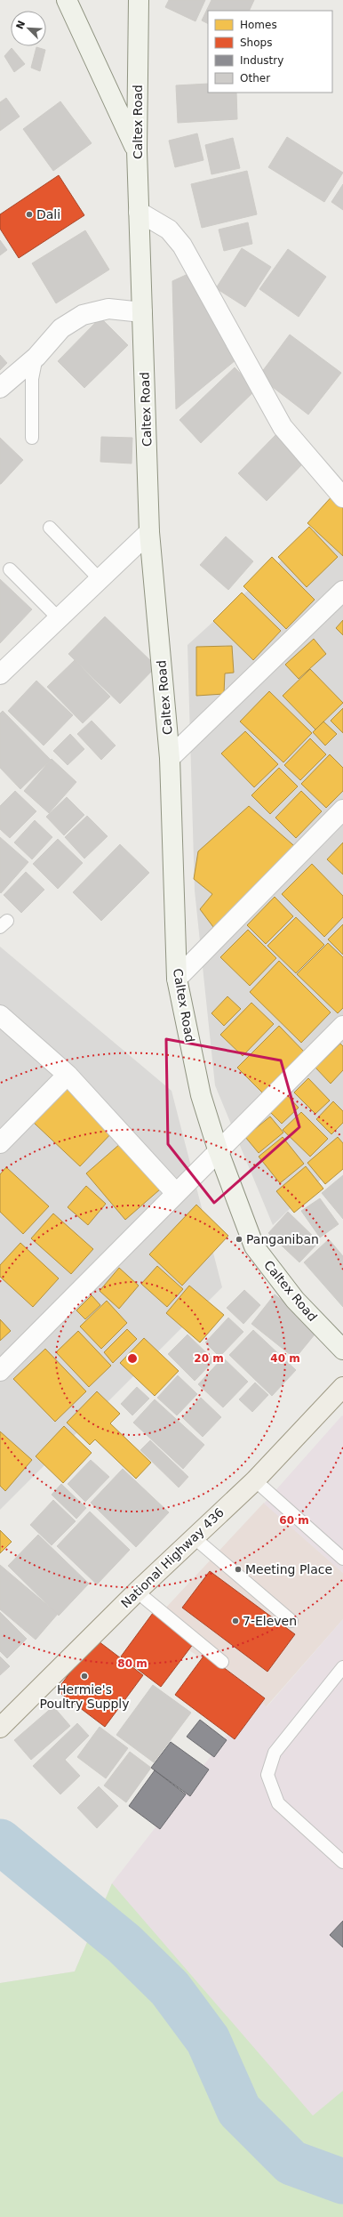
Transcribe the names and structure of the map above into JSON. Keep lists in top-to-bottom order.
{
  "streets": {
    "main road": ["National Highway 436"],
    "street": ["Caltex Road"]
  },
  "places": [
    "Dali",
    "Panganiban",
    "Meeting Place",
    "7-Eleven",
    "Hermie's Poultry Supply"
  ],
  "legend": [
    "Homes",
    "Shops",
    "Industry",
    "Other"
  ],
  "north": "top left",
  "rings": [
    "20 m",
    "40 m",
    "60 m",
    "80 m"
  ]
}
